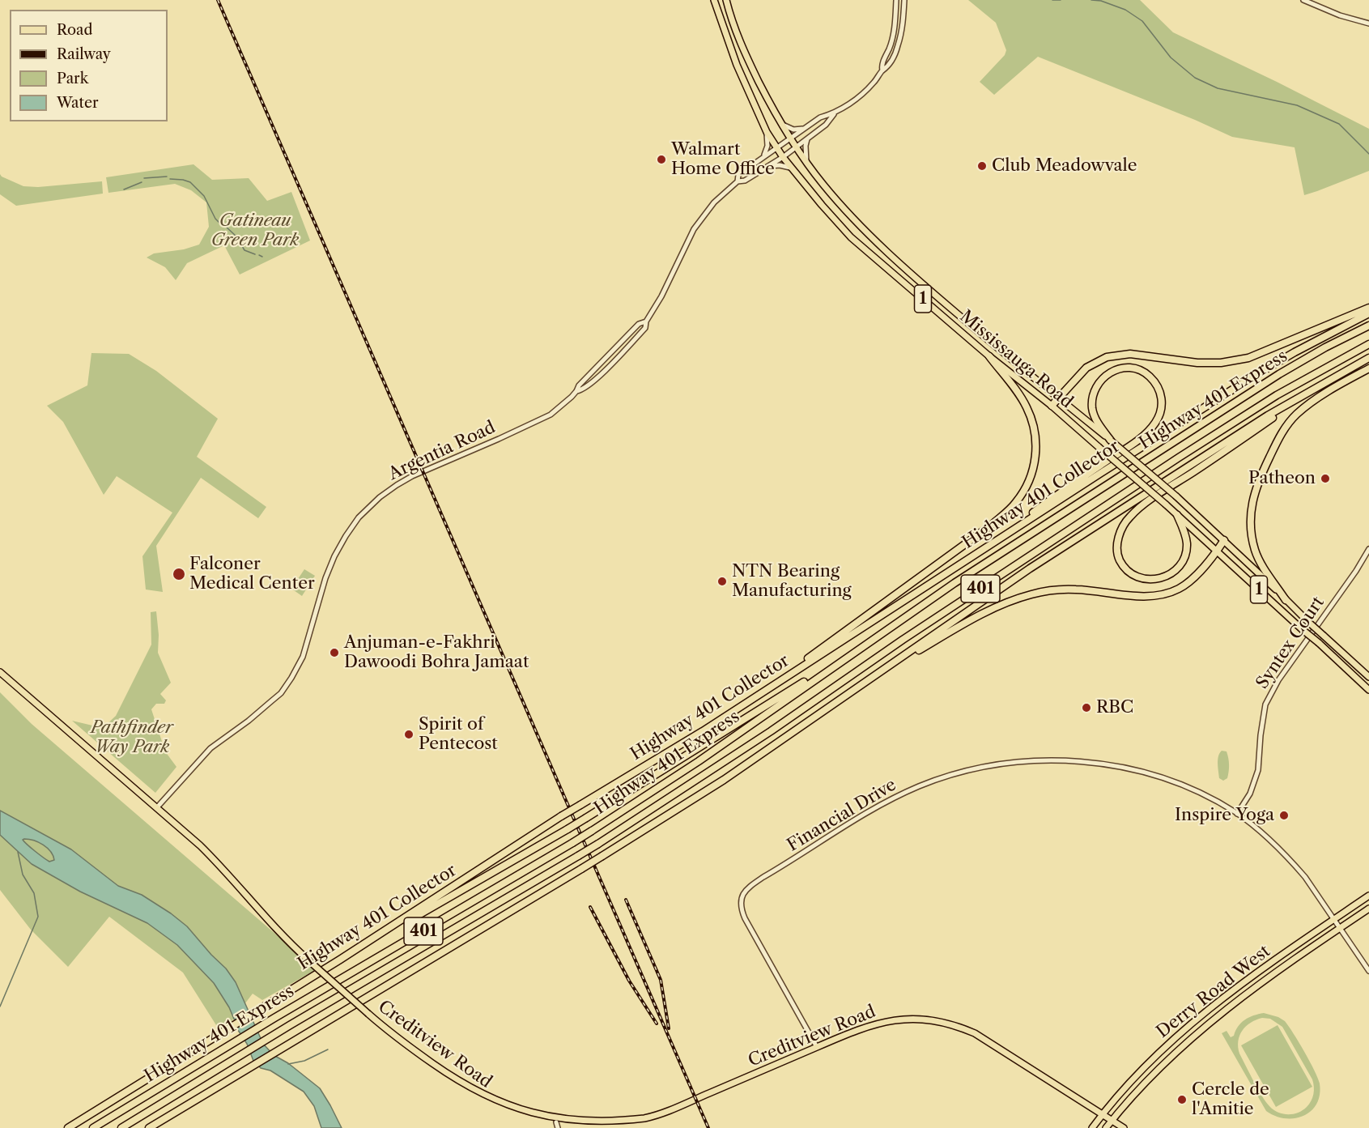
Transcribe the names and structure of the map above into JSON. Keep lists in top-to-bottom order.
{
  "streets": {
    "highway": ["Highway 401 Express", "Highway 401 Collector", "401"],
    "main road": [
      "1",
      "Mississauga Road",
      "Derry Road West",
      "Creditview Road"
    ],
    "street": ["Argentia Road", "Syntex Court", "Financial Drive"]
  },
  "crossings": [
    ["Mississauga Road", "Argentia Road"],
    ["Argentia Road", "Creditview Road"],
    ["Syntex Court", "Financial Drive"],
    ["Financial Drive", "Derry Road West"],
    ["Financial Drive", "Creditview Road"],
    ["Derry Road West", "Creditview Road"]
  ],
  "parks": ["Gatineau Green Park", "Pathfinder Way Park"],
  "places": [
    "Walmart Home Office",
    "Club Meadowvale",
    "Patheon",
    "Falconer Medical Center",
    "NTN Bearing Manufacturing",
    "Anjuman-e-Fakhri Dawoodi Bohra Jamaat",
    "RBC",
    "Spirit of Pentecost",
    "Inspire Yoga",
    "Cercle de l'Amitie"
  ],
  "legend": [
    "Road",
    "Railway",
    "Park",
    "Water"
  ]
}
